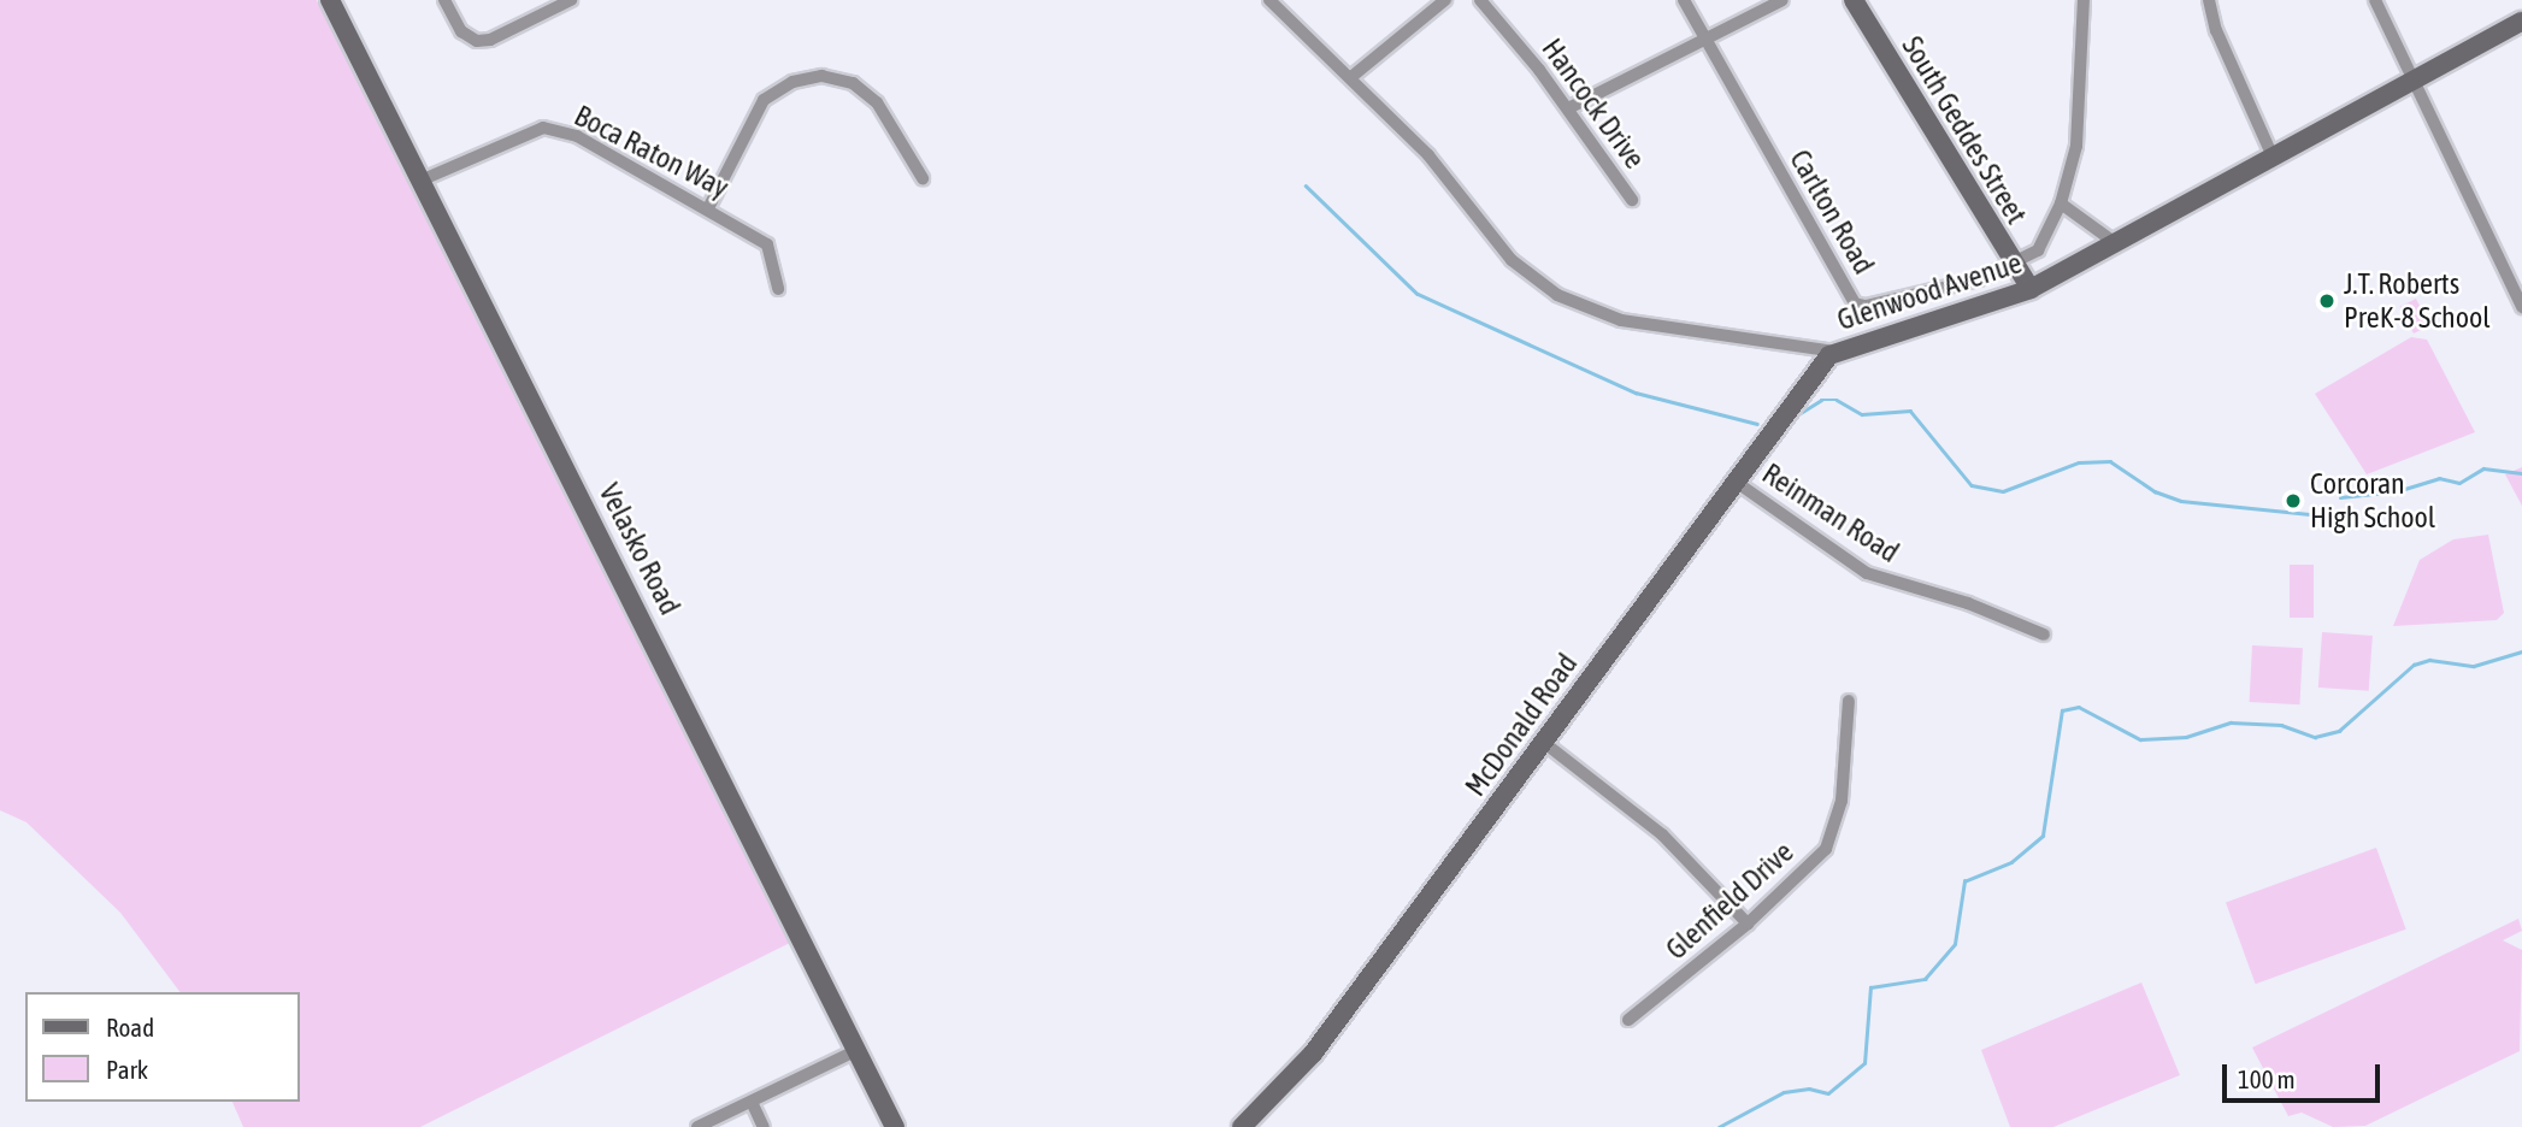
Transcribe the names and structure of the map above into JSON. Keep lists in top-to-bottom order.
{
  "streets": {
    "street": [
      "Hancock Drive",
      "South Geddes Street",
      "Boca Raton Way",
      "Carlton Road",
      "Glenwood Avenue",
      "Reinman Road",
      "Velasko Road",
      "McDonald Road",
      "Glenfield Drive"
    ]
  },
  "crossings": [
    ["South Geddes Street", "Carlton Road"],
    ["South Geddes Street", "Glenwood Avenue"],
    ["Boca Raton Way", "Velasko Road"],
    ["Glenwood Avenue", "McDonald Road"],
    ["Reinman Road", "McDonald Road"]
  ],
  "places": ["J.T. Roberts PreK-8 School", "Corcoran High School"],
  "legend": ["Road", "Park"],
  "scale_bar": "100 m"
}
